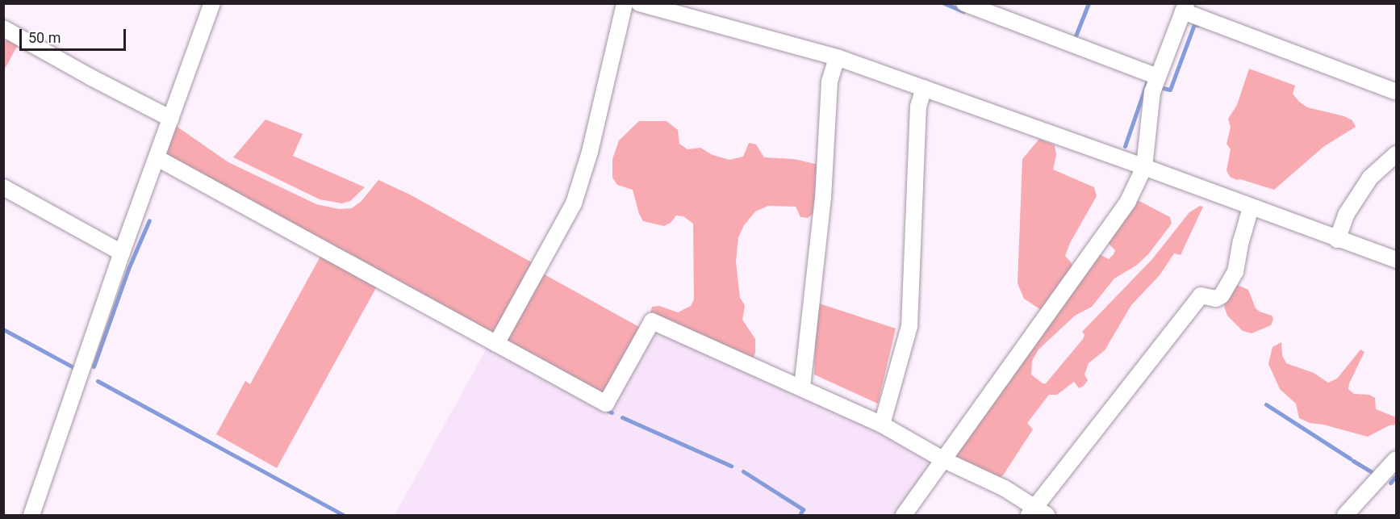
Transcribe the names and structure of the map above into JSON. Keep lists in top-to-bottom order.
{
  "scale_bar": "50 m"
}
